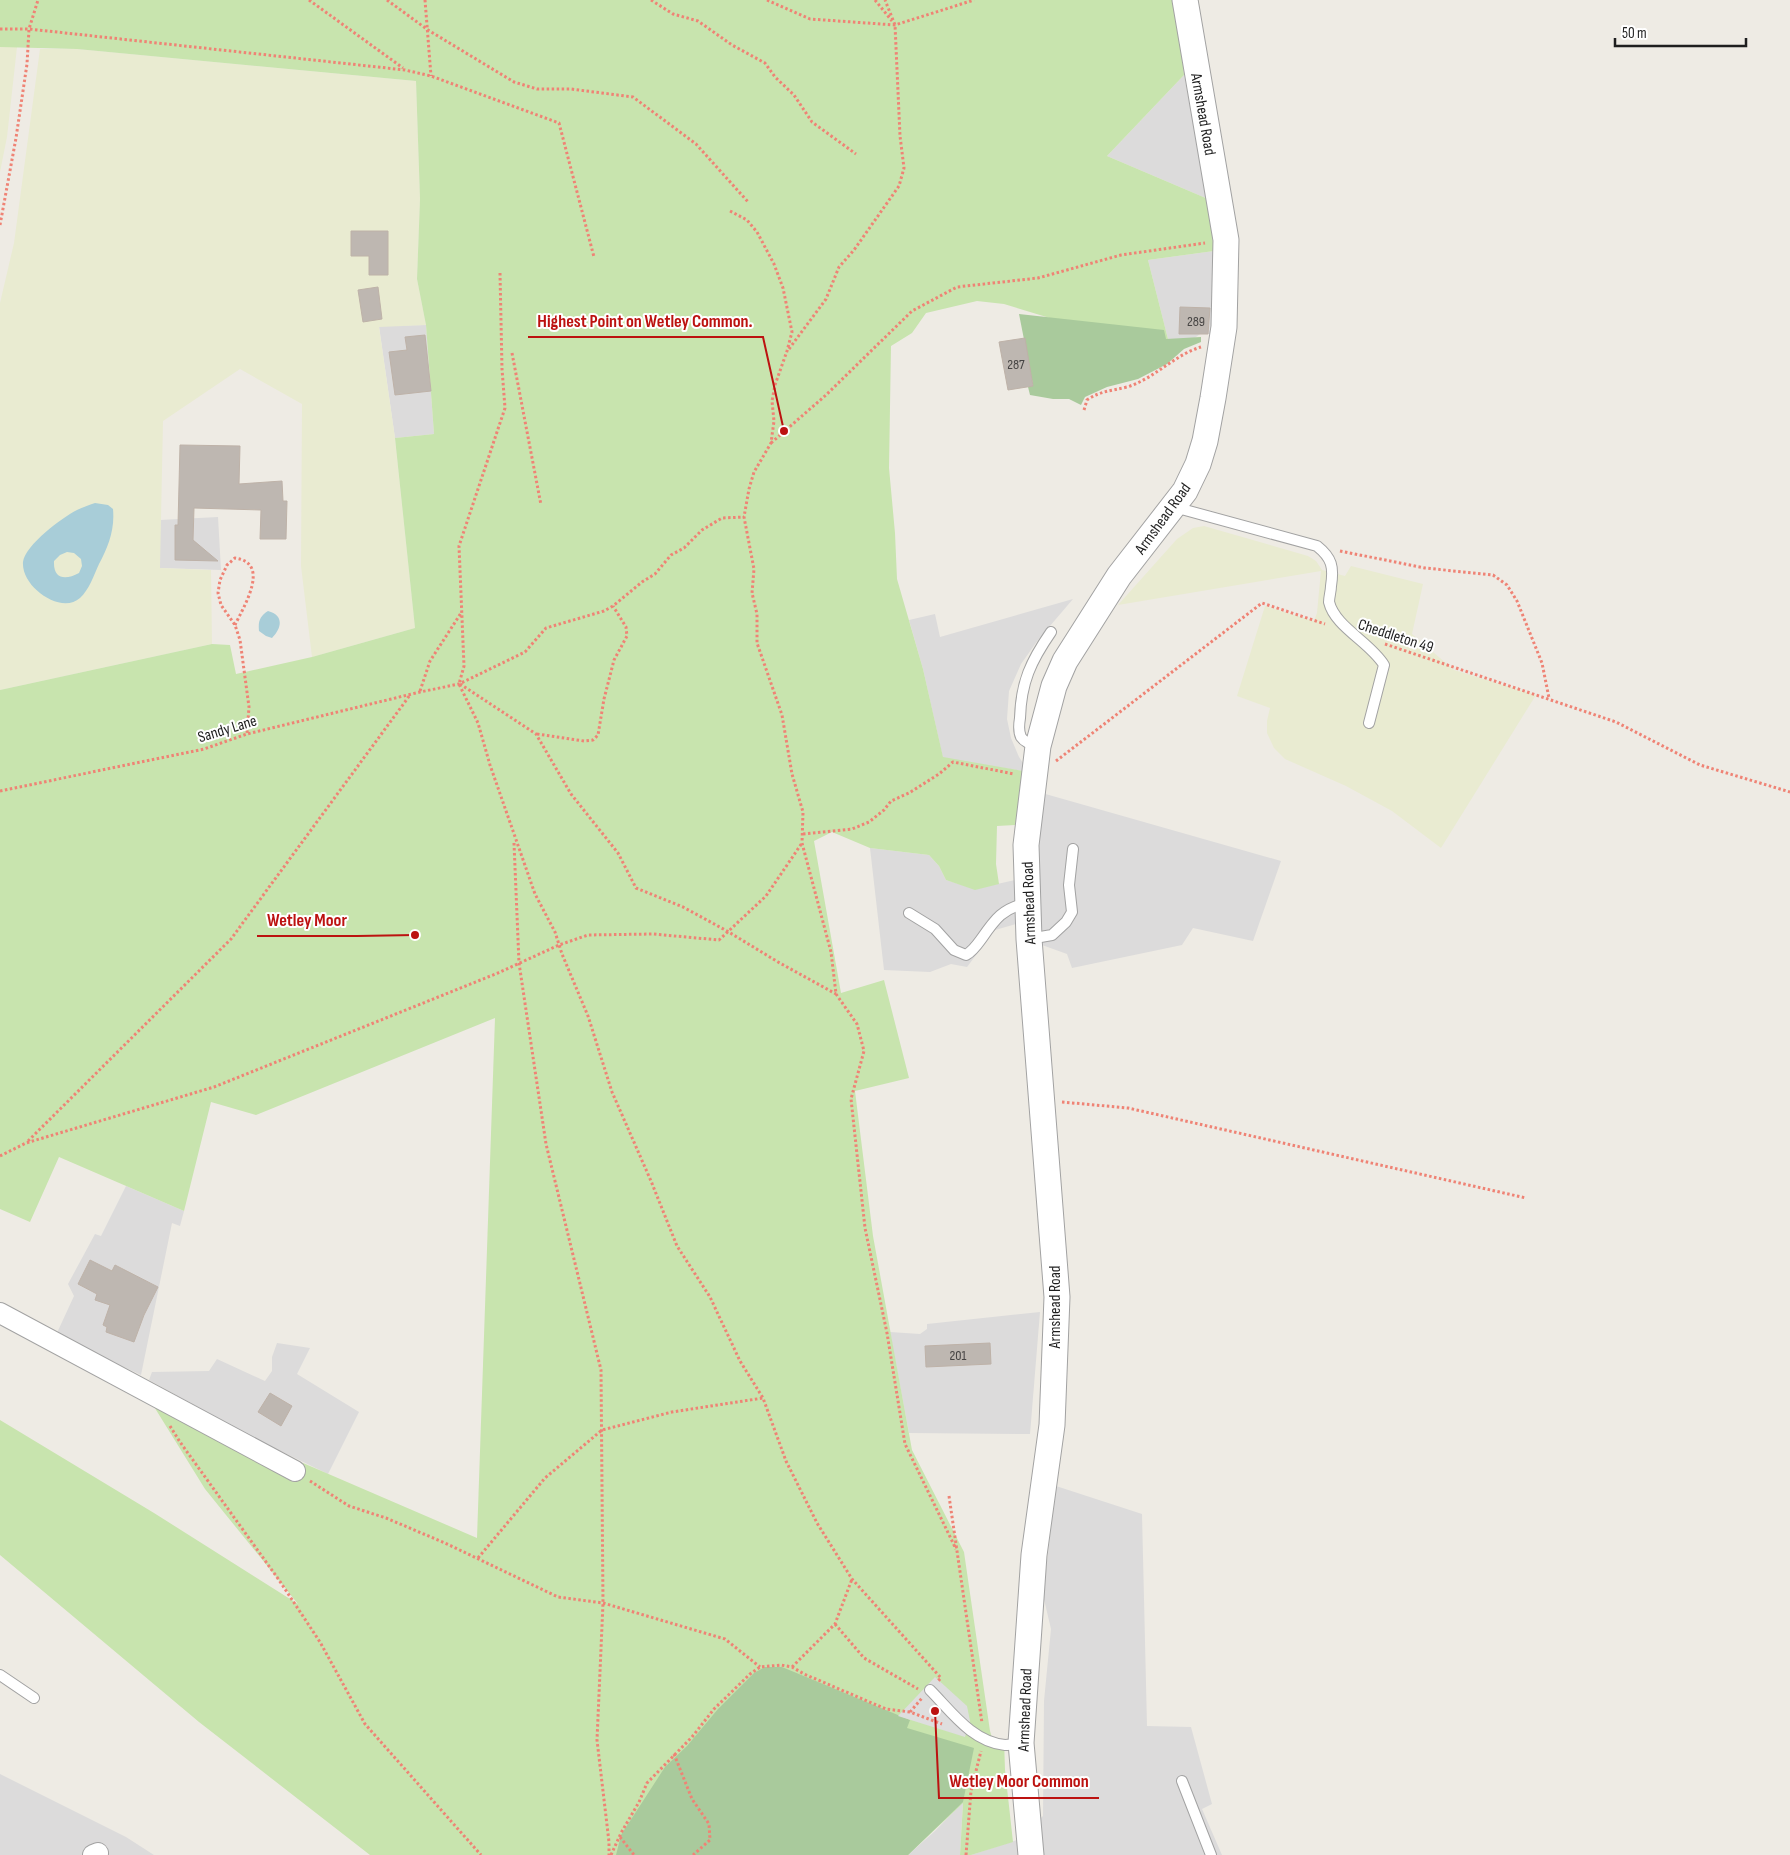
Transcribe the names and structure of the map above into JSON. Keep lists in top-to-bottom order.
{
  "streets": {
    "street": ["Armshead Road"],
    "path": ["Cheddleton 49", "Sandy Lane"]
  },
  "crossings": [
    ["Armshead Road", "Cheddleton 49"]
  ],
  "places": ["Highest Point on Wetley Common.", "Wetley Moor", "Wetley Moor Common"],
  "house_numbers": ["289", "287", "201"],
  "scale_bar": "50 m"
}
